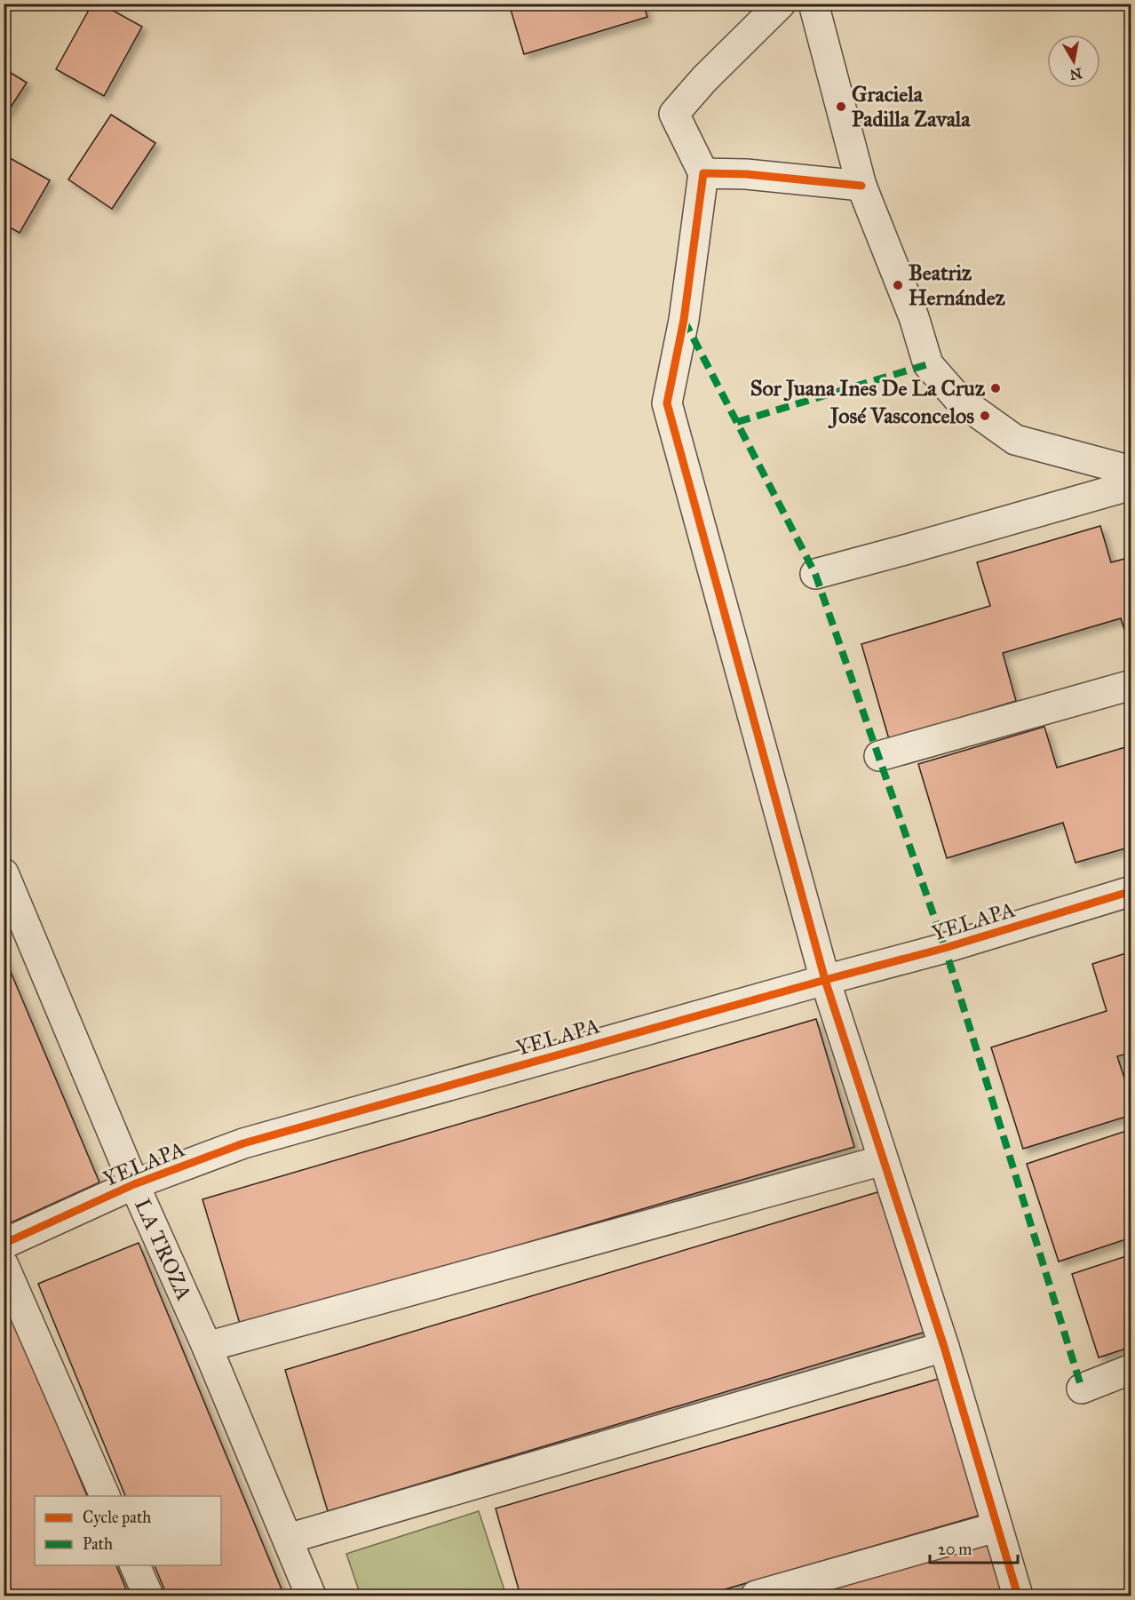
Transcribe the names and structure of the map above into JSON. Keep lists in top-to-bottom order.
{
  "streets": {
    "street": ["YELAPA", "LA TROZA"]
  },
  "crossings": [
    ["YELAPA", "LA TROZA"]
  ],
  "places": [
    "Graciela Padilla Zavala",
    "Beatriz Hernández",
    "Sor Juana Ines De La Cruz",
    "José Vasconcelos"
  ],
  "legend": ["Cycle path", "Path"],
  "scale_bar": "20 m",
  "north": "bottom"
}
